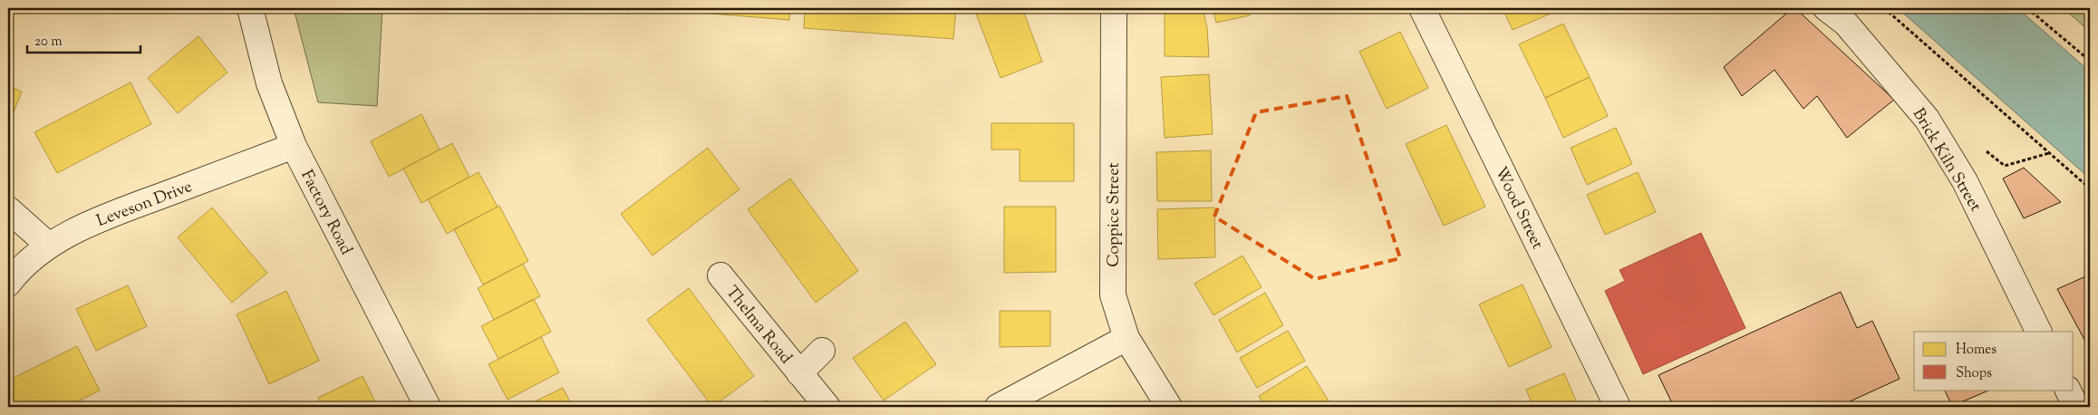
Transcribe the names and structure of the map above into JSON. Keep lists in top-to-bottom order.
{
  "streets": {
    "street": [
      "Brick Kiln Street",
      "Leveson Drive",
      "Wood Street",
      "Factory Road",
      "Coppice Street",
      "Thelma Road"
    ]
  },
  "crossings": [
    ["Leveson Drive", "Factory Road"]
  ],
  "legend": ["Homes", "Shops"],
  "scale_bar": "20 m"
}
